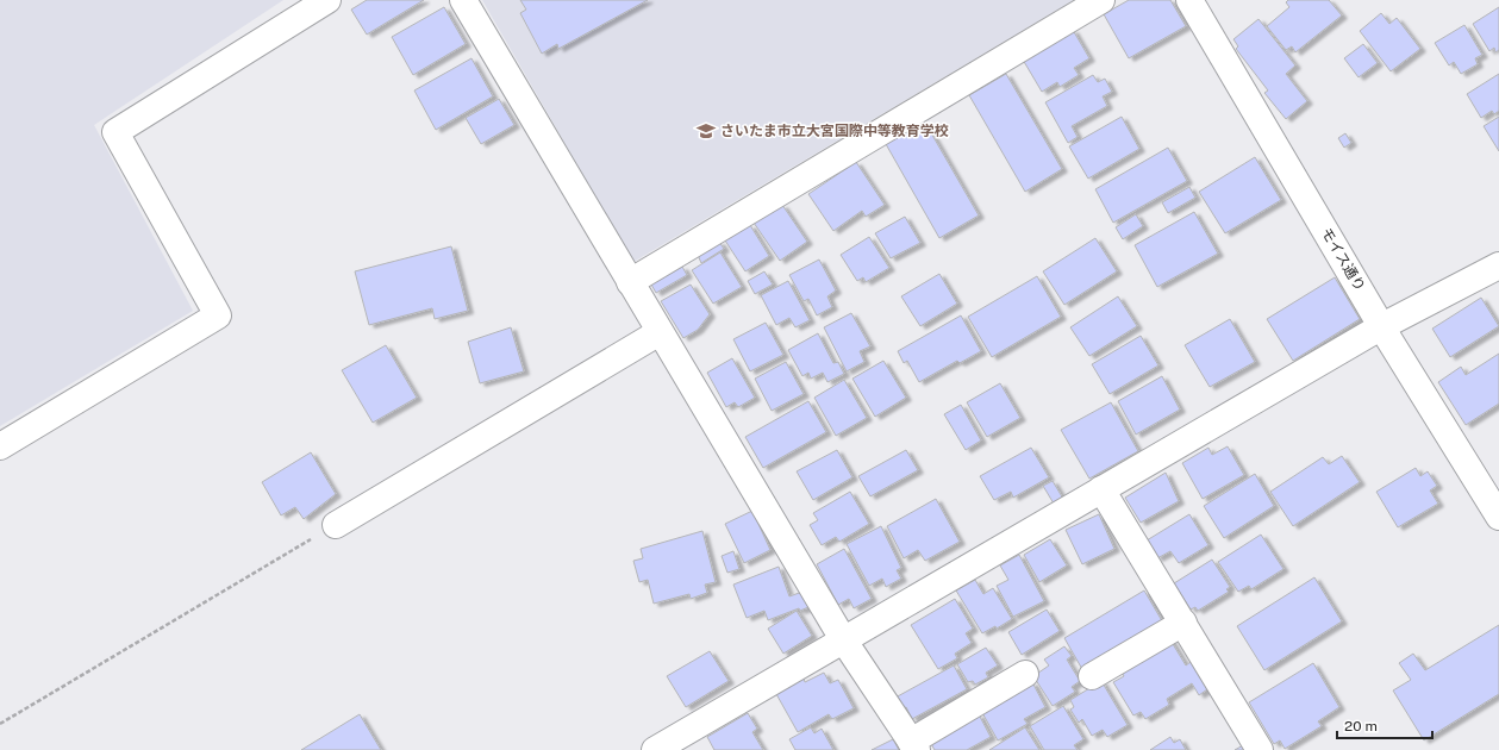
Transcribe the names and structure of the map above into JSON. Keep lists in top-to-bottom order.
{
  "streets": {
    "street": ["モイス通り"]
  },
  "places": {
    "school or university": ["さいたま市立大宮国際中等教育学校"]
  },
  "scale_bar": "20 m"
}
